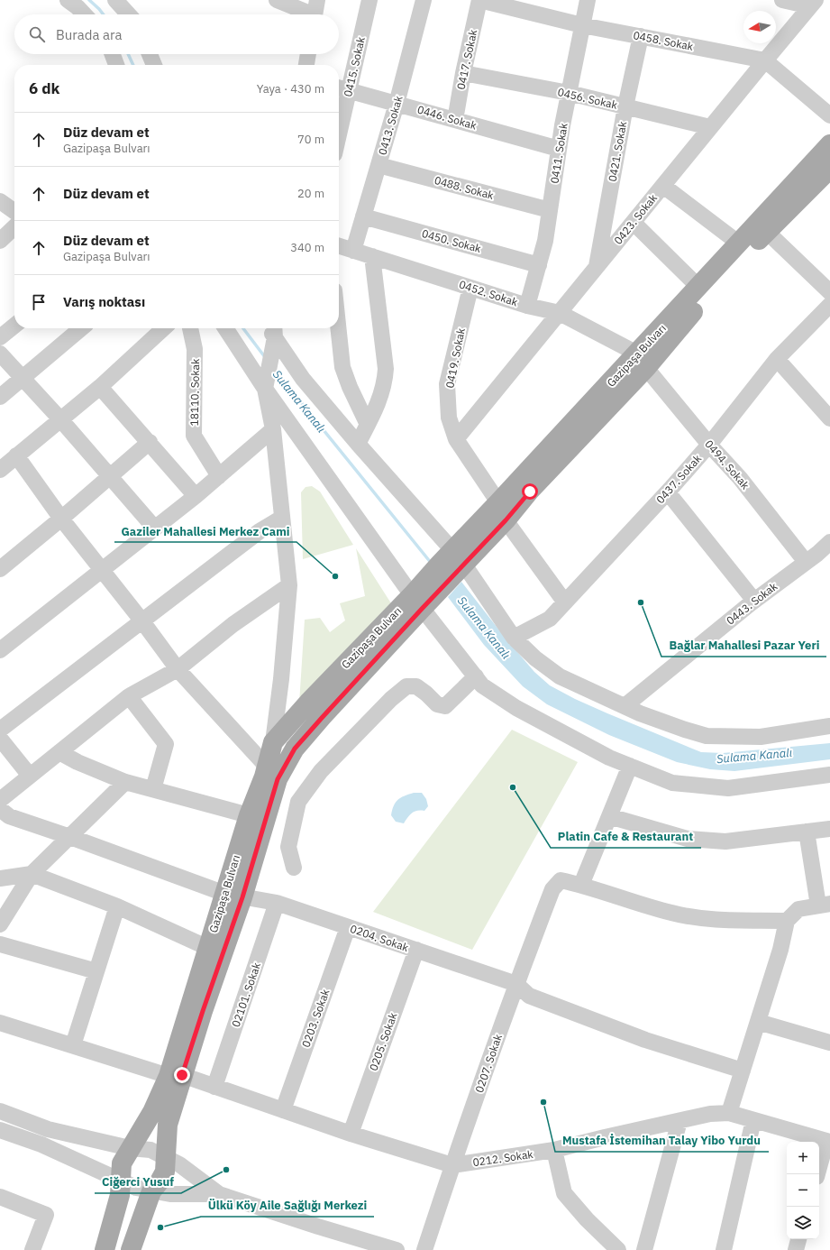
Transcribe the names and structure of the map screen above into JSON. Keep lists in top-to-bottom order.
{
  "streets": {
    "main road": ["Gazipaşa Bulvarı"],
    "street": [
      "0458. Sokak",
      "0417. Sokak",
      "0415. Sokak",
      "0456. Sokak",
      "0446. Sokak",
      "0413. Sokak",
      "0421. Sokak",
      "0411. Sokak",
      "0488. Sokak",
      "0423. Sokak",
      "0450. Sokak",
      "0452. Sokak",
      "0419. Sokak",
      "18110. Sokak",
      "0494. Sokak",
      "0437. Sokak",
      "0443. Sokak",
      "0204. Sokak",
      "02101. Sokak",
      "0203. Sokak",
      "0205. Sokak",
      "0207. Sokak",
      "0212. Sokak"
    ]
  },
  "crossings": [
    ["0458. Sokak", "0417. Sokak"],
    ["0458. Sokak", "0421. Sokak"],
    ["0458. Sokak", "0411. Sokak"],
    ["0458. Sokak", "0423. Sokak"],
    ["0417. Sokak", "0456. Sokak"],
    ["0417. Sokak", "0446. Sokak"],
    ["0415. Sokak", "0446. Sokak"],
    ["0456. Sokak", "0421. Sokak"],
    ["0456. Sokak", "0411. Sokak"],
    ["0456. Sokak", "0423. Sokak"],
    ["0446. Sokak", "0413. Sokak"],
    ["0446. Sokak", "0411. Sokak"],
    ["0413. Sokak", "0488. Sokak"],
    ["0413. Sokak", "0450. Sokak"],
    ["0413. Sokak", "0452. Sokak"],
    ["0421. Sokak", "0423. Sokak"],
    ["0411. Sokak", "0488. Sokak"],
    ["0411. Sokak", "0450. Sokak"],
    ["0411. Sokak", "0452. Sokak"],
    ["0423. Sokak", "0452. Sokak"],
    ["0423. Sokak", "0419. Sokak"],
    ["0452. Sokak", "Gazipaşa Bulvarı"],
    ["0452. Sokak", "0419. Sokak"],
    ["0452. Sokak", "0494. Sokak"],
    ["Gazipaşa Bulvarı", "0419. Sokak"],
    ["Gazipaşa Bulvarı", "0494. Sokak"],
    ["Gazipaşa Bulvarı", "0204. Sokak"],
    ["Gazipaşa Bulvarı", "0212. Sokak"],
    ["0419. Sokak", "0437. Sokak"],
    ["0494. Sokak", "0437. Sokak"],
    ["0494. Sokak", "0443. Sokak"],
    ["0204. Sokak", "02101. Sokak"],
    ["0204. Sokak", "0203. Sokak"],
    ["0204. Sokak", "0205. Sokak"],
    ["0204. Sokak", "0207. Sokak"],
    ["02101. Sokak", "0212. Sokak"],
    ["0203. Sokak", "0212. Sokak"],
    ["0205. Sokak", "0212. Sokak"],
    ["0207. Sokak", "0212. Sokak"]
  ],
  "water": ["Sulama Kanalı"],
  "places": [
    "Gaziler Mahallesi Merkez Cami",
    "Bağlar Mahallesi Pazar Yeri",
    "Platin Cafe & Restaurant",
    "Mustafa İstemihan Talay Yibo Yurdu",
    "Ciğerci Yusuf",
    "Ülkü Köy Aile Sağlığı Merkezi"
  ],
  "north": "left",
  "page": {
    "search": "Burada ara",
    "heading": ["6 dk", "Yaya · 430 m"],
    "list": [
      ["Düz devam et", "Gazipaşa Bulvarı", "70 m"],
      ["Düz devam et", "20 m"],
      ["Düz devam et", "Gazipaşa Bulvarı", "340 m"],
      "Varış noktası"
    ],
    "map_buttons": ["+", "−"]
  }
}
